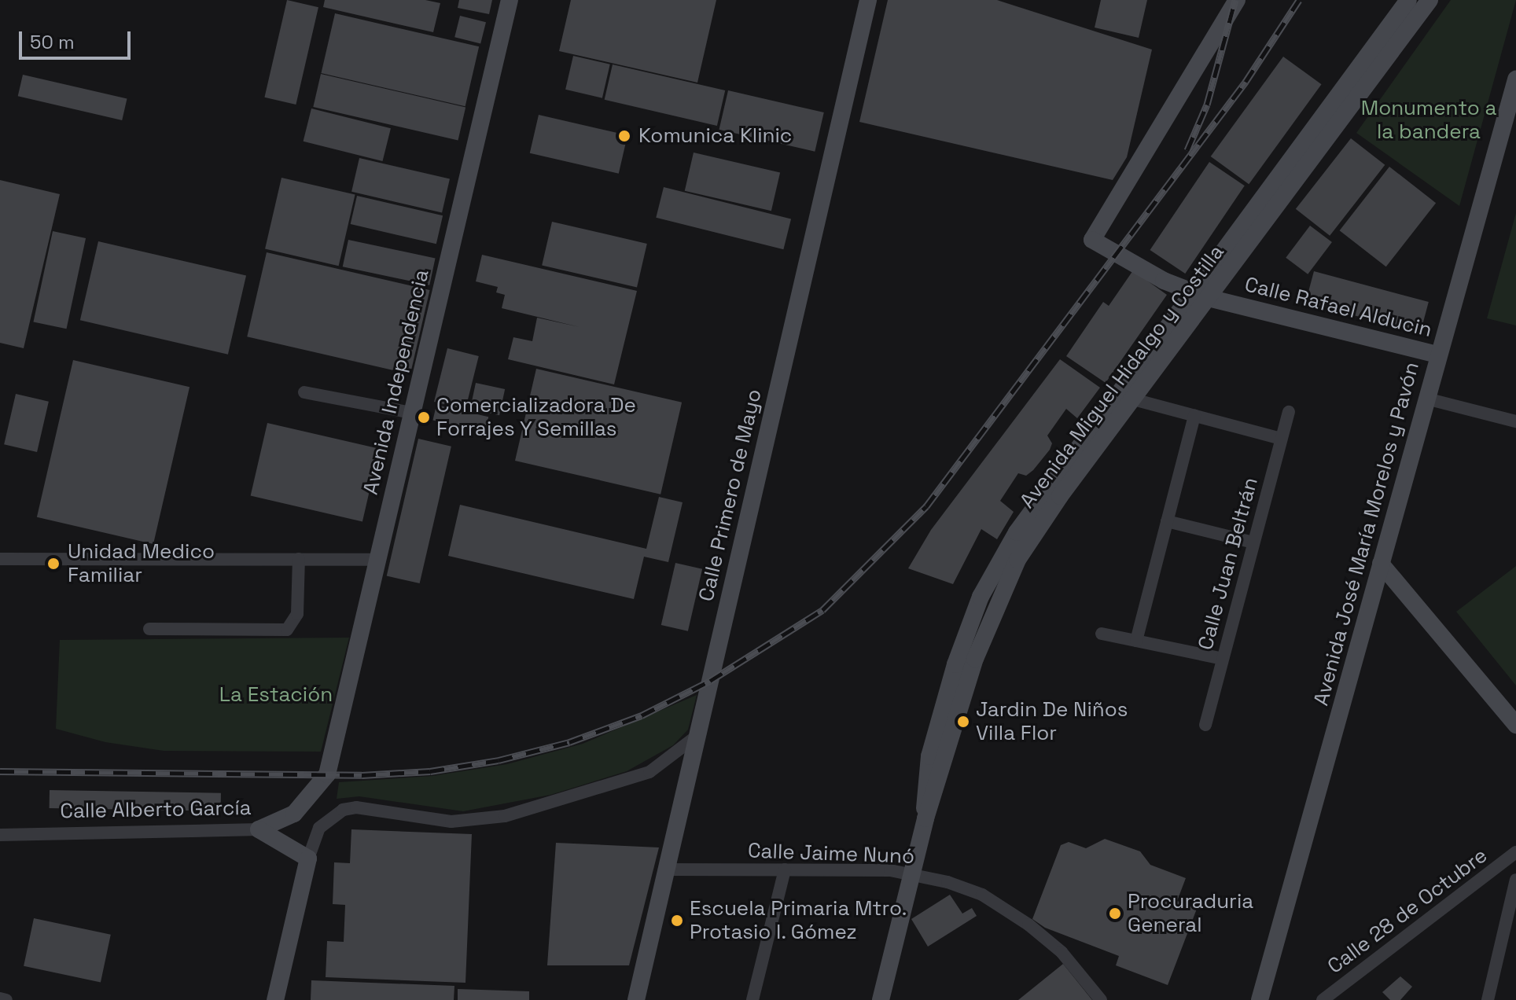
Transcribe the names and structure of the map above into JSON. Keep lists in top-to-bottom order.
{
  "streets": {
    "main road": [
      "Calle Rafael Alducin",
      "Avenida Miguel Hidalgo y Costilla",
      "Avenida Independencia",
      "Calle Primero de Mayo",
      "Avenida José María Morelos y Pavón",
      "Calle Alberto García"
    ],
    "street": ["Calle Juan Beltrán", "Calle Jaime Nunó", "Calle 28 de Octubre"]
  },
  "crossings": [
    ["Calle Rafael Alducin", "Avenida Miguel Hidalgo y Costilla"],
    ["Calle Rafael Alducin", "Avenida José María Morelos y Pavón"],
    ["Avenida Miguel Hidalgo y Costilla", "Calle Jaime Nunó"],
    ["Avenida Independencia", "Calle Alberto García"],
    ["Calle Primero de Mayo", "Calle Jaime Nunó"]
  ],
  "parks": ["Monumento a la bandera", "La Estación"],
  "places": [
    "Komunica Klinic",
    "Comercializadora De Forrajes Y Semillas",
    "Unidad Medico Familiar",
    "Jardin De Niños Villa Flor",
    "Procuraduria General",
    "Escuela Primaria Mtro. Protasio I. Gómez"
  ],
  "scale_bar": "50 m"
}
